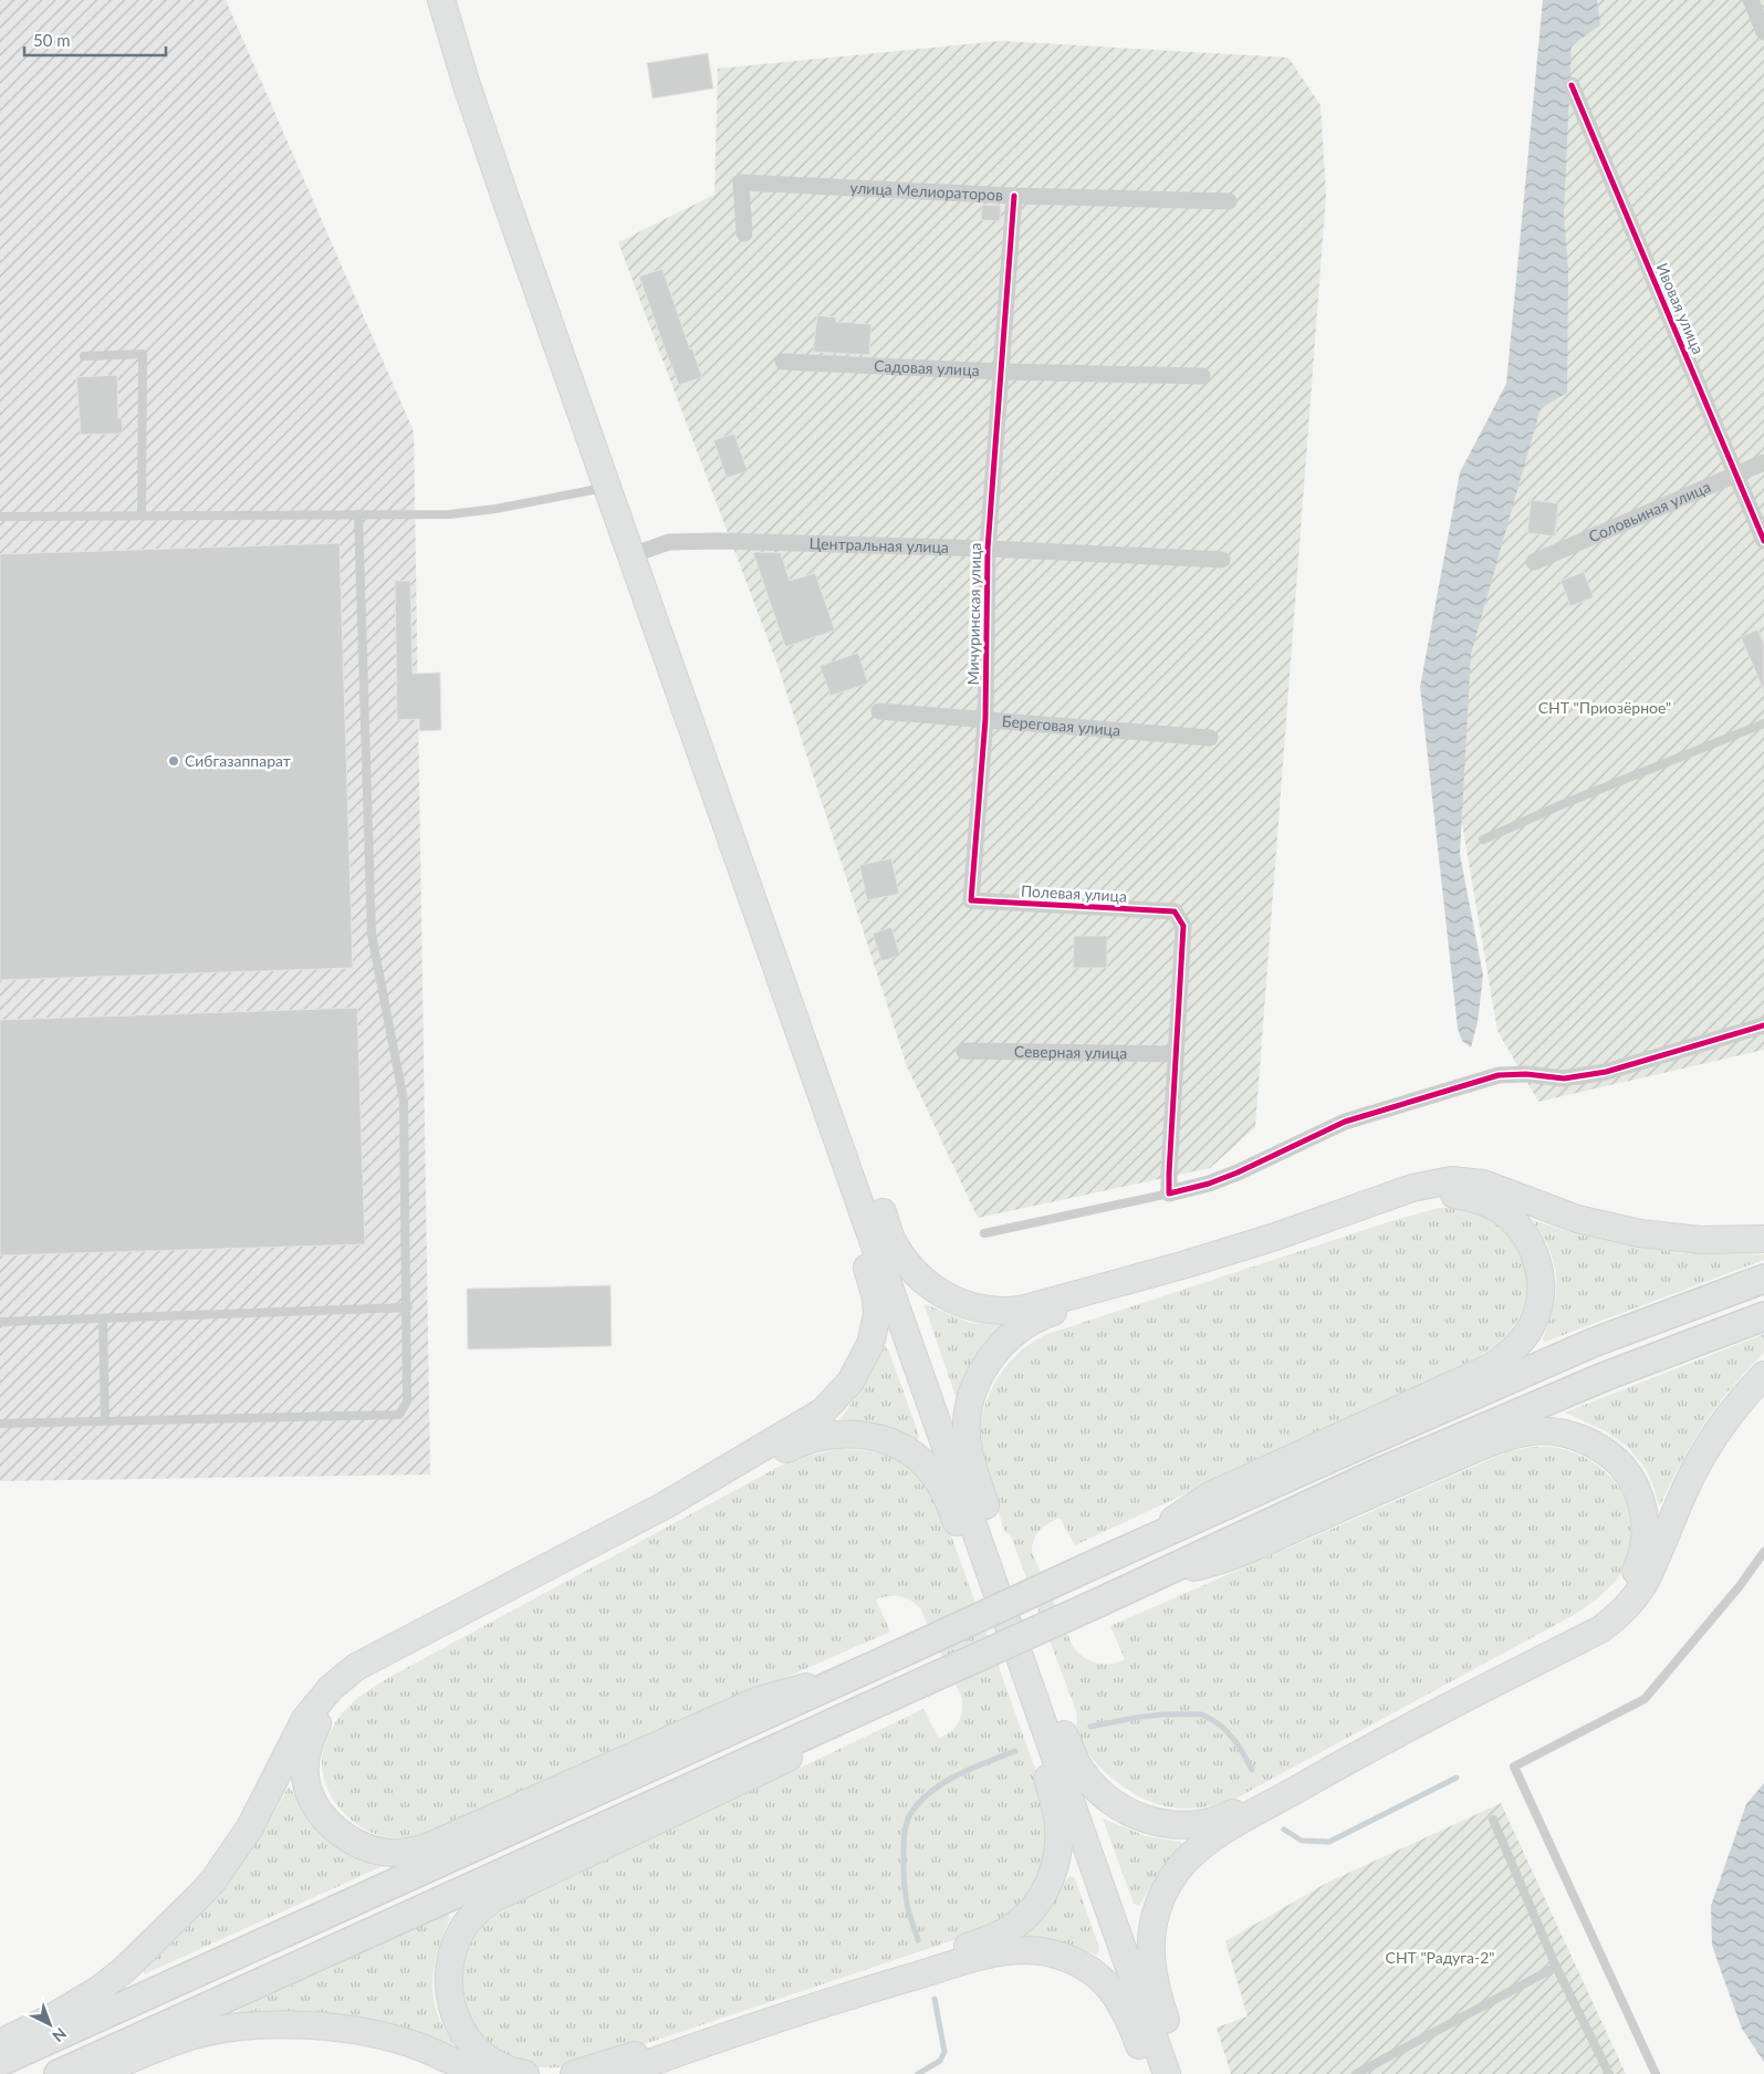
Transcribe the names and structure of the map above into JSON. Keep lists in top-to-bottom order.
{
  "streets": {
    "street": [
      "улица Мелиораторов",
      "Ивовая улица",
      "Садовая улица",
      "Соловьиная улица",
      "Центральная улица",
      "Мичуринская улица",
      "Береговая улица",
      "Полевая улица",
      "Северная улица"
    ]
  },
  "crossings": [
    ["улица Мелиораторов", "Мичуринская улица"],
    ["Ивовая улица", "Соловьиная улица"],
    ["Садовая улица", "Мичуринская улица"],
    ["Центральная улица", "Мичуринская улица"],
    ["Мичуринская улица", "Береговая улица"],
    ["Мичуринская улица", "Полевая улица"],
    ["Полевая улица", "Северная улица"]
  ],
  "parks": ["СНТ \"Приозёрное\"", "СНТ \"Радуга-2\""],
  "places": ["Сибгазаппарат"],
  "scale_bar": "50 m",
  "north": "bottom right"
}
